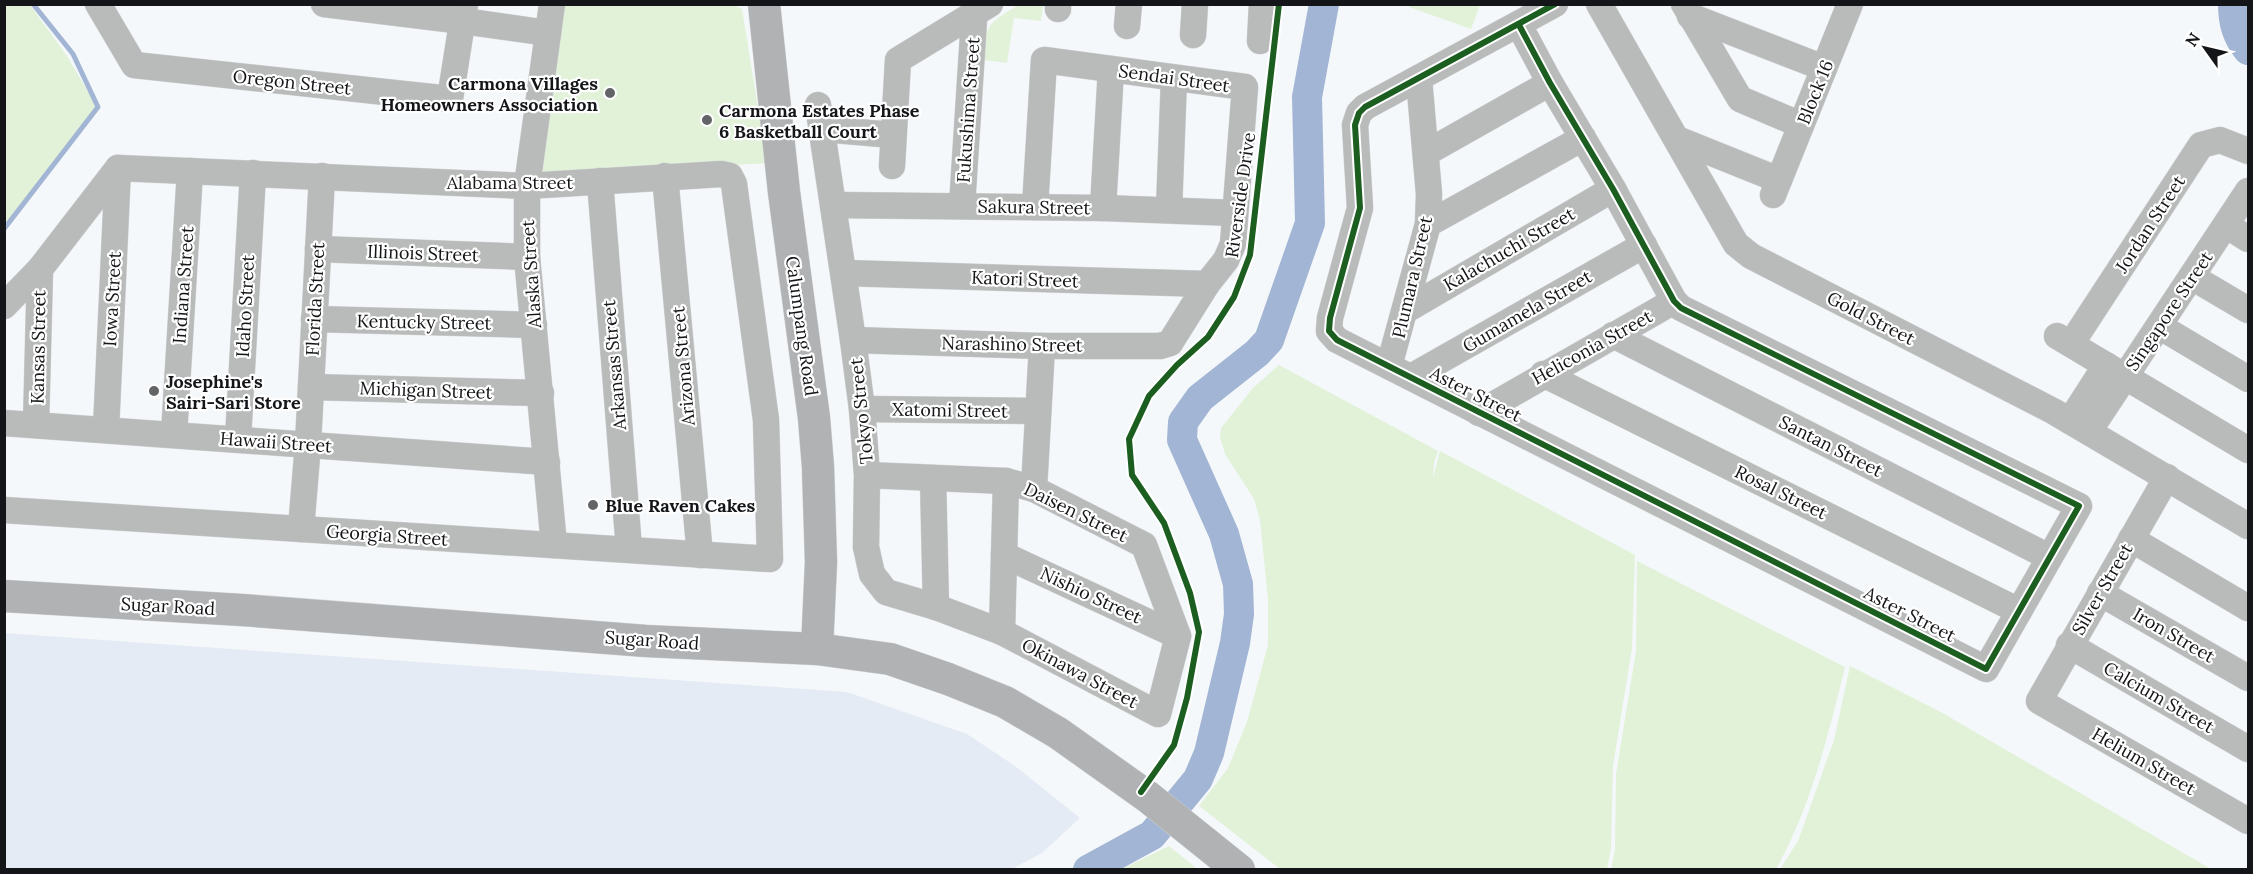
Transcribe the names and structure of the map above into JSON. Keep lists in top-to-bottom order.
{
  "streets": {
    "main road": ["Calumpang Road", "Sugar Road"],
    "street": [
      "Sendai Street",
      "Oregon Street",
      "Block 16",
      "Fukushima Street",
      "Alabama Street",
      "Sakura Street",
      "Jordan Street",
      "Kalachuchi Street",
      "Illinois Street",
      "Alaska Street",
      "Plumara Street",
      "Katori Street",
      "Indiana Street",
      "Iowa Street",
      "Florida Street",
      "Idaho Street",
      "Gumamela Street",
      "Singapore Street",
      "Gold Street",
      "Kentucky Street",
      "Narashino Street",
      "Kansas Street",
      "Heliconia Street",
      "Arkansas Street",
      "Arizona Street",
      "Michigan Street",
      "Aster Street",
      "Xatomi Street",
      "Tokyo Street",
      "Hawaii Street",
      "Santan Street",
      "Rosal Street",
      "Daisen Street",
      "Georgia Street",
      "Silver Street",
      "Nishio Street",
      "Iron Street",
      "Okinawa Street",
      "Calcium Street",
      "Helium Street"
    ],
    "cycle path": ["Riverside Drive"]
  },
  "crossings": [
    ["Sendai Street", "Sakura Street"],
    ["Sendai Street", "Katori Street"],
    ["Sendai Street", "Narashino Street"],
    ["Block 16", "Gold Street"],
    ["Fukushima Street", "Sakura Street"],
    ["Alabama Street", "Alaska Street"],
    ["Alabama Street", "Indiana Street"],
    ["Alabama Street", "Iowa Street"],
    ["Alabama Street", "Florida Street"],
    ["Alabama Street", "Idaho Street"],
    ["Alabama Street", "Arkansas Street"],
    ["Alabama Street", "Arizona Street"],
    ["Alabama Street", "Georgia Street"],
    ["Sakura Street", "Tokyo Street"],
    ["Jordan Street", "Singapore Street"],
    ["Kalachuchi Street", "Plumara Street"],
    ["Kalachuchi Street", "Aster Street"],
    ["Illinois Street", "Alaska Street"],
    ["Illinois Street", "Florida Street"],
    ["Alaska Street", "Kentucky Street"],
    ["Alaska Street", "Michigan Street"],
    ["Alaska Street", "Hawaii Street"],
    ["Alaska Street", "Georgia Street"],
    ["Plumara Street", "Gumamela Street"],
    ["Plumara Street", "Aster Street"],
    ["Katori Street", "Tokyo Street"],
    ["Indiana Street", "Hawaii Street"],
    ["Iowa Street", "Hawaii Street"],
    ["Florida Street", "Kentucky Street"],
    ["Florida Street", "Michigan Street"],
    ["Florida Street", "Hawaii Street"],
    ["Florida Street", "Georgia Street"],
    ["Idaho Street", "Hawaii Street"],
    ["Gumamela Street", "Aster Street"],
    ["Singapore Street", "Gold Street"],
    ["Gold Street", "Silver Street"],
    ["Calumpang Road", "Sugar Road"],
    ["Narashino Street", "Tokyo Street"],
    ["Kansas Street", "Hawaii Street"],
    ["Heliconia Street", "Aster Street"],
    ["Heliconia Street", "Santan Street"],
    ["Heliconia Street", "Rosal Street"],
    ["Arkansas Street", "Georgia Street"],
    ["Arizona Street", "Georgia Street"],
    ["Aster Street", "Santan Street"],
    ["Aster Street", "Rosal Street"],
    ["Xatomi Street", "Tokyo Street"],
    ["Tokyo Street", "Daisen Street"],
    ["Tokyo Street", "Okinawa Street"],
    ["Daisen Street", "Nishio Street"],
    ["Daisen Street", "Okinawa Street"],
    ["Silver Street", "Iron Street"],
    ["Silver Street", "Calcium Street"],
    ["Silver Street", "Helium Street"],
    ["Nishio Street", "Okinawa Street"]
  ],
  "places": [
    "Carmona Villages Homeowners Association",
    "Carmona Estates Phase 6 Basketball Court",
    "Josephine's Sairi-Sari Store",
    "Blue Raven Cakes"
  ],
  "north": "top left"
}
